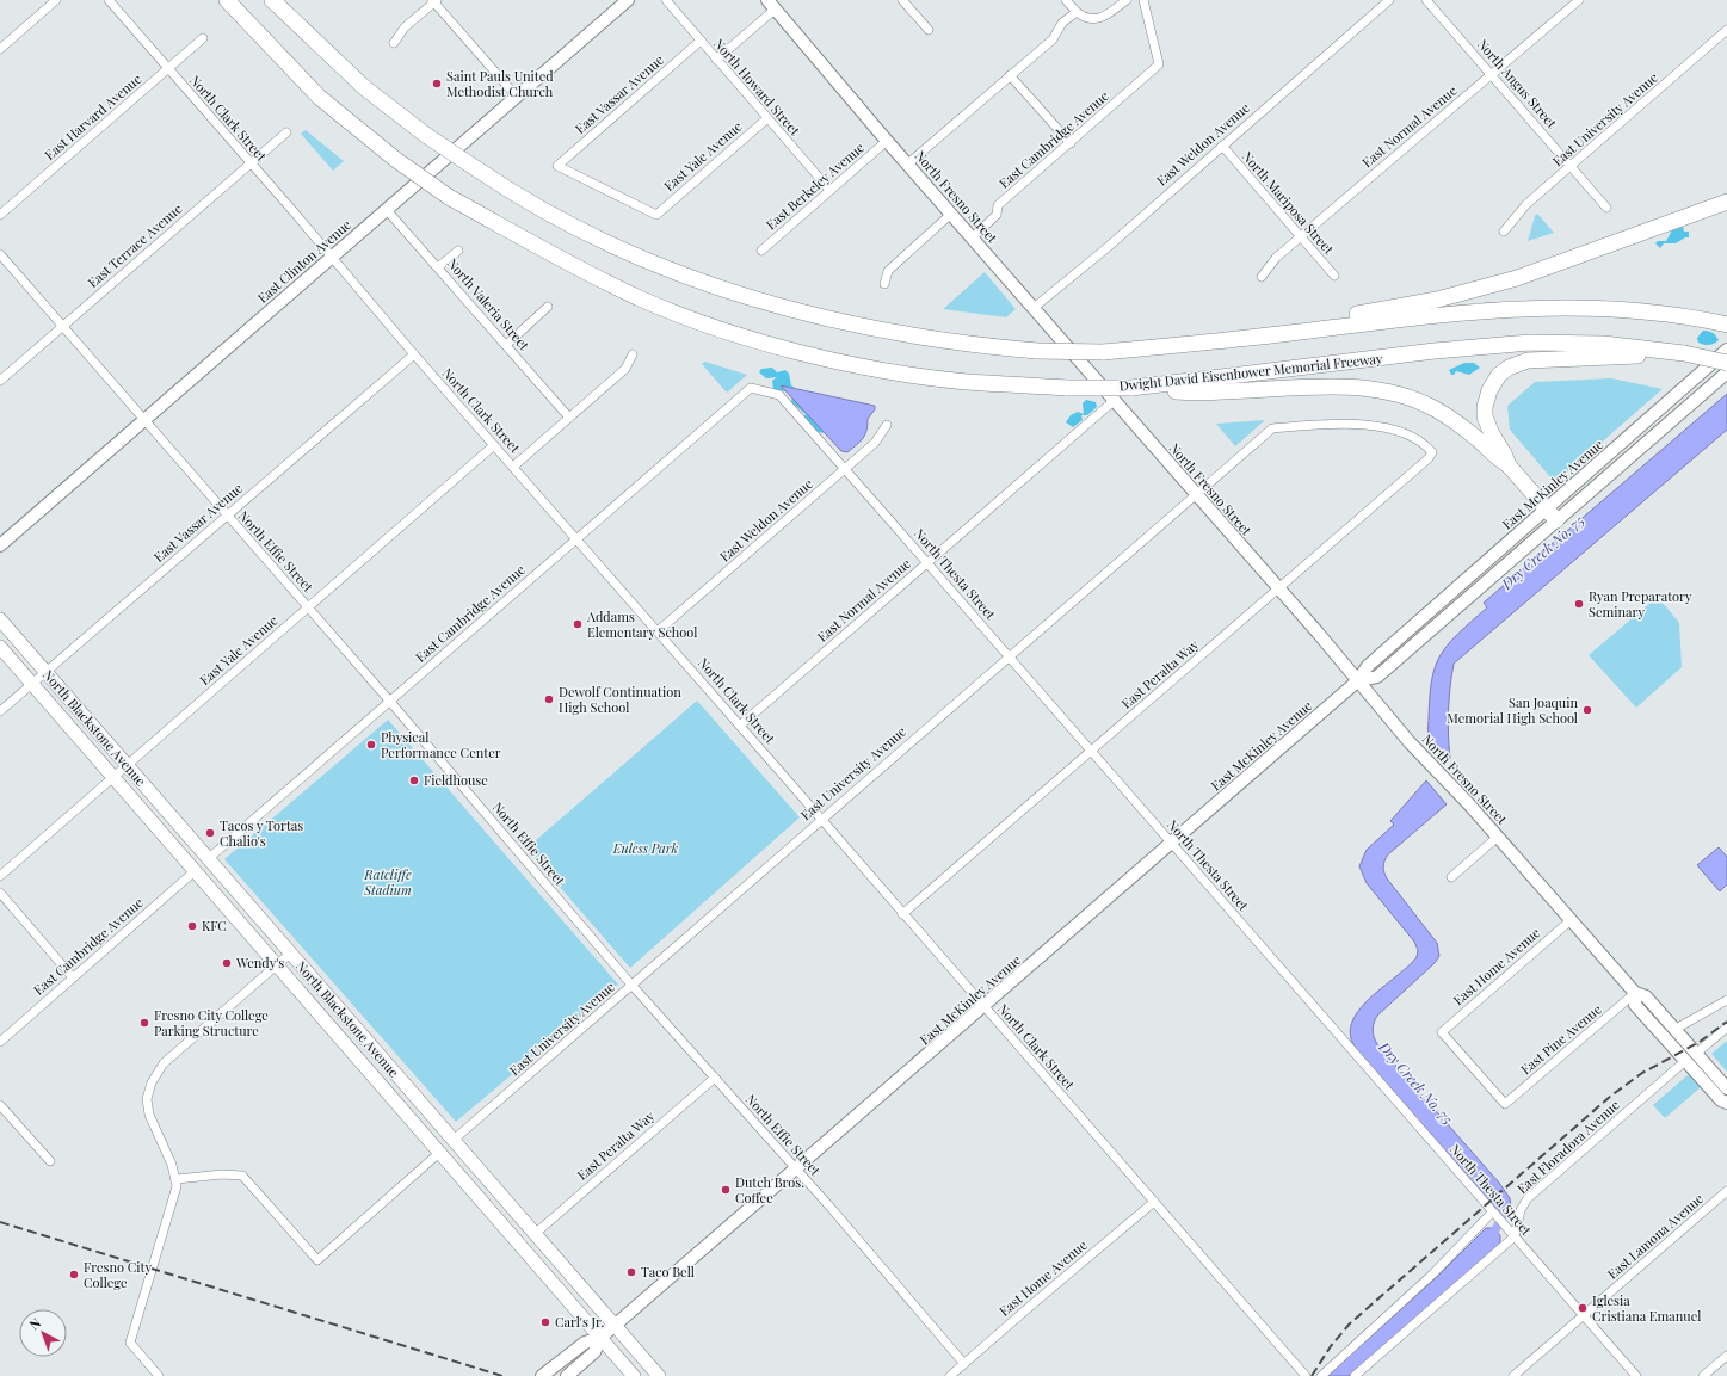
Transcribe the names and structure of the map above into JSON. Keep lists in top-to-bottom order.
{
  "streets": {
    "highway": ["Dwight David Eisenhower Memorial Freeway"],
    "main road": [
      "North Fresno Street",
      "East Clinton Avenue",
      "East McKinley Avenue",
      "North Blackstone Avenue"
    ],
    "street": [
      "North Angus Street",
      "North Howard Street",
      "East Vassar Avenue",
      "East Harvard Avenue",
      "North Clark Street",
      "East University Avenue",
      "East Normal Avenue",
      "East Cambridge Avenue",
      "East Weldon Avenue",
      "East Yale Avenue",
      "East Berkeley Avenue",
      "North Mariposa Street",
      "East Terrace Avenue",
      "North Valeria Street",
      "North Effie Street",
      "North Thesta Street",
      "East Peralta Way",
      "East Home Avenue",
      "East Pine Avenue",
      "East Floradora Avenue",
      "East Lamona Avenue"
    ]
  },
  "crossings": [
    ["North Angus Street", "East University Avenue"],
    ["North Angus Street", "East Normal Avenue"],
    ["North Howard Street", "East Vassar Avenue"],
    ["North Howard Street", "East Yale Avenue"],
    ["North Howard Street", "East Berkeley Avenue"],
    ["East Vassar Avenue", "North Clark Street"],
    ["East Vassar Avenue", "East Yale Avenue"],
    ["East Vassar Avenue", "North Effie Street"],
    ["East Vassar Avenue", "North Blackstone Avenue"],
    ["East Harvard Avenue", "North Clark Street"],
    ["North Clark Street", "East University Avenue"],
    ["North Clark Street", "East Normal Avenue"],
    ["North Clark Street", "East Cambridge Avenue"],
    ["North Clark Street", "East Weldon Avenue"],
    ["North Clark Street", "East Yale Avenue"],
    ["North Clark Street", "East Terrace Avenue"],
    ["North Clark Street", "East Clinton Avenue"],
    ["North Clark Street", "East McKinley Avenue"],
    ["North Clark Street", "East Peralta Way"],
    ["North Clark Street", "East Home Avenue"],
    ["East University Avenue", "North Fresno Street"],
    ["East University Avenue", "North Effie Street"],
    ["East University Avenue", "North Thesta Street"],
    ["East University Avenue", "East Peralta Way"],
    ["East University Avenue", "North Blackstone Avenue"],
    ["East Normal Avenue", "North Fresno Street"],
    ["East Normal Avenue", "North Mariposa Street"],
    ["East Normal Avenue", "North Thesta Street"],
    ["East Cambridge Avenue", "North Fresno Street"],
    ["East Cambridge Avenue", "North Effie Street"],
    ["East Cambridge Avenue", "North Thesta Street"],
    ["East Cambridge Avenue", "North Blackstone Avenue"],
    ["East Weldon Avenue", "North Fresno Street"],
    ["East Weldon Avenue", "North Mariposa Street"],
    ["East Weldon Avenue", "North Thesta Street"],
    ["East Yale Avenue", "North Effie Street"],
    ["East Yale Avenue", "North Blackstone Avenue"],
    ["East Berkeley Avenue", "North Fresno Street"],
    ["North Fresno Street", "East McKinley Avenue"],
    ["North Fresno Street", "East Peralta Way"],
    ["North Fresno Street", "East Home Avenue"],
    ["North Fresno Street", "East Pine Avenue"],
    ["North Fresno Street", "East Floradora Avenue"],
    ["East Terrace Avenue", "North Effie Street"],
    ["East Clinton Avenue", "North Valeria Street"],
    ["East Clinton Avenue", "North Effie Street"],
    ["East McKinley Avenue", "North Effie Street"],
    ["East McKinley Avenue", "North Thesta Street"],
    ["East McKinley Avenue", "North Blackstone Avenue"],
    ["North Effie Street", "East Peralta Way"],
    ["North Effie Street", "East Home Avenue"],
    ["North Thesta Street", "East Peralta Way"],
    ["North Thesta Street", "East Floradora Avenue"],
    ["North Thesta Street", "East Lamona Avenue"],
    ["East Peralta Way", "North Blackstone Avenue"],
    ["East Home Avenue", "East Pine Avenue"]
  ],
  "water": ["Dry Creek No. 75"],
  "parks": ["Euless Park", "Ratcliffe Stadium"],
  "places": [
    "Saint Pauls United Methodist Church",
    "Ryan Preparatory Seminary",
    "Addams Elementary School",
    "Dewolf Continuation High School",
    "San Joaquin Memorial High School",
    "Physical Performance Center",
    "Fieldhouse",
    "Tacos y Tortas Chalio's",
    "KFC",
    "Wendy's",
    "Fresno City College Parking Structure",
    "Dutch Bros. Coffee",
    "Taco Bell",
    "Fresno City College",
    "Iglesia Cristiana Emanuel",
    "Carl's Jr."
  ],
  "north": "top left"
}
